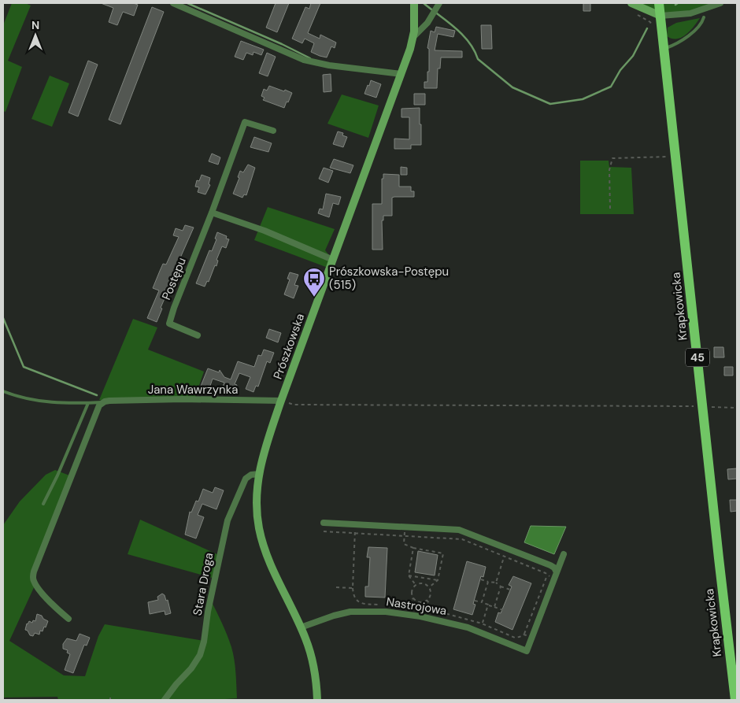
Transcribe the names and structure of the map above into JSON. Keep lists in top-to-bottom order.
{
  "streets": {
    "main road": ["Krapkowicka", "Prószkowska", "45"],
    "street": [
      "Postępu",
      "Jana Wawrzynka",
      "Stara Droga",
      "Nastrojowa"
    ]
  },
  "crossings": [
    ["Prószkowska", "Jana Wawrzynka"],
    ["Prószkowska", "Stara Droga"],
    ["Prószkowska", "Nastrojowa"]
  ],
  "places": {
    "bus stop": ["Prószkowska-Postępu (515)"]
  },
  "north": "top"
}
